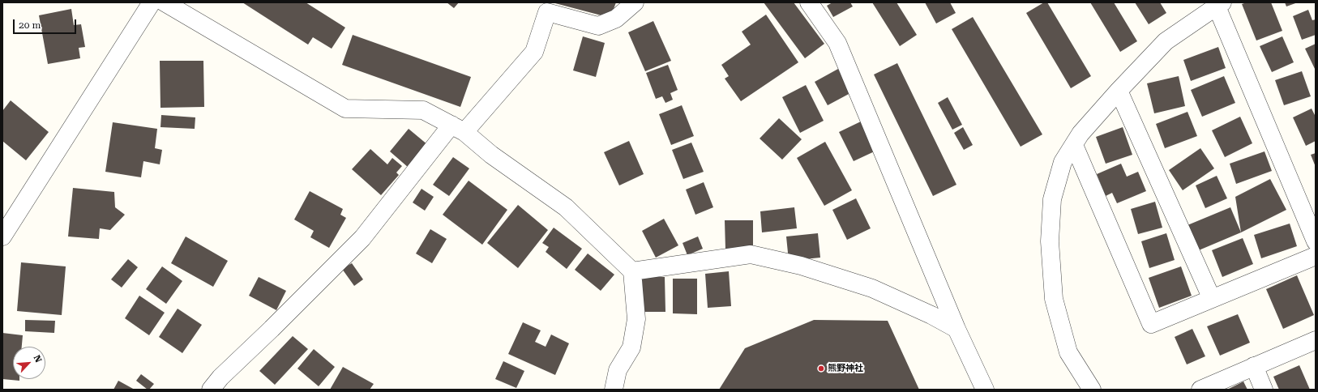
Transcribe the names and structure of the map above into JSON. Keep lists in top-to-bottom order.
{
  "places": ["熊野神社"],
  "scale_bar": "20 m",
  "north": "top right"
}
